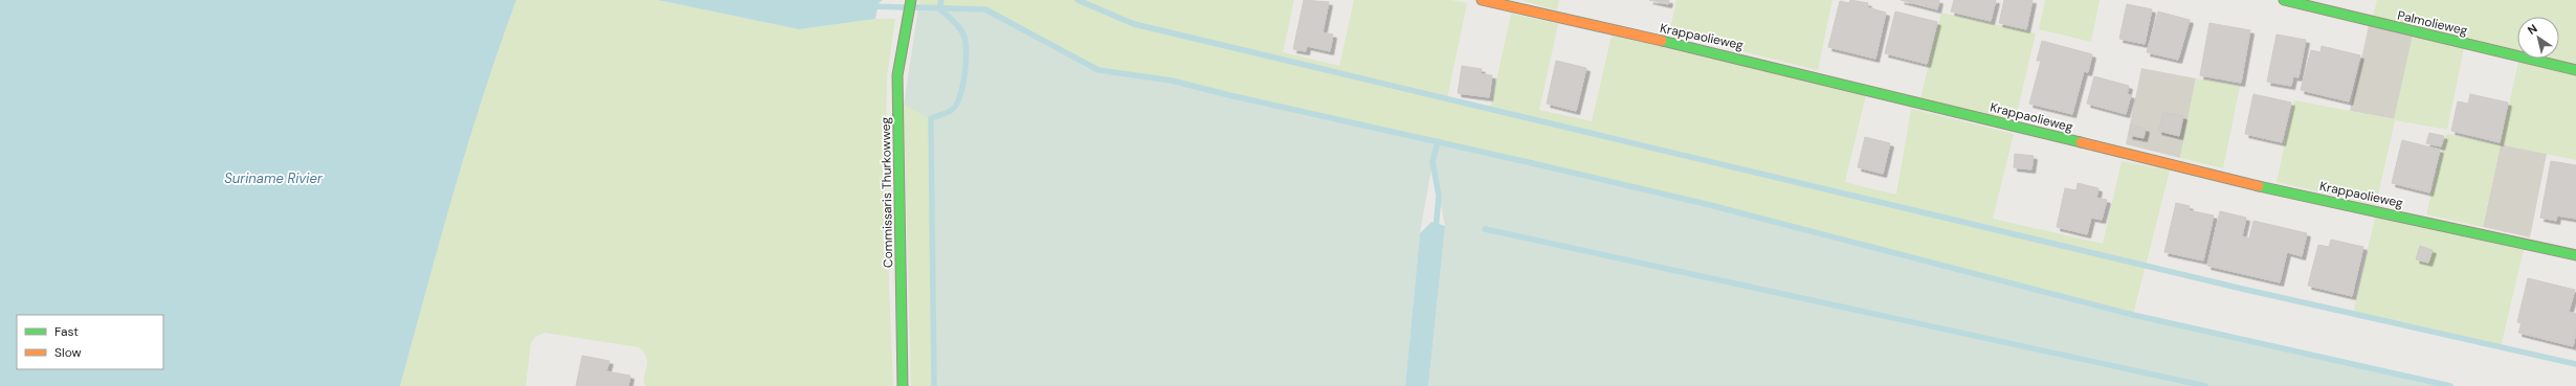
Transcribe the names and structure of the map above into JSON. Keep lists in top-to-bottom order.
{
  "streets": {
    "street": ["Palmolieweg", "Krappaolieweg", "Commissaris Thurkowweg"]
  },
  "water": ["Suriname Rivier"],
  "legend": ["Fast", "Slow"],
  "north": "top left"
}
